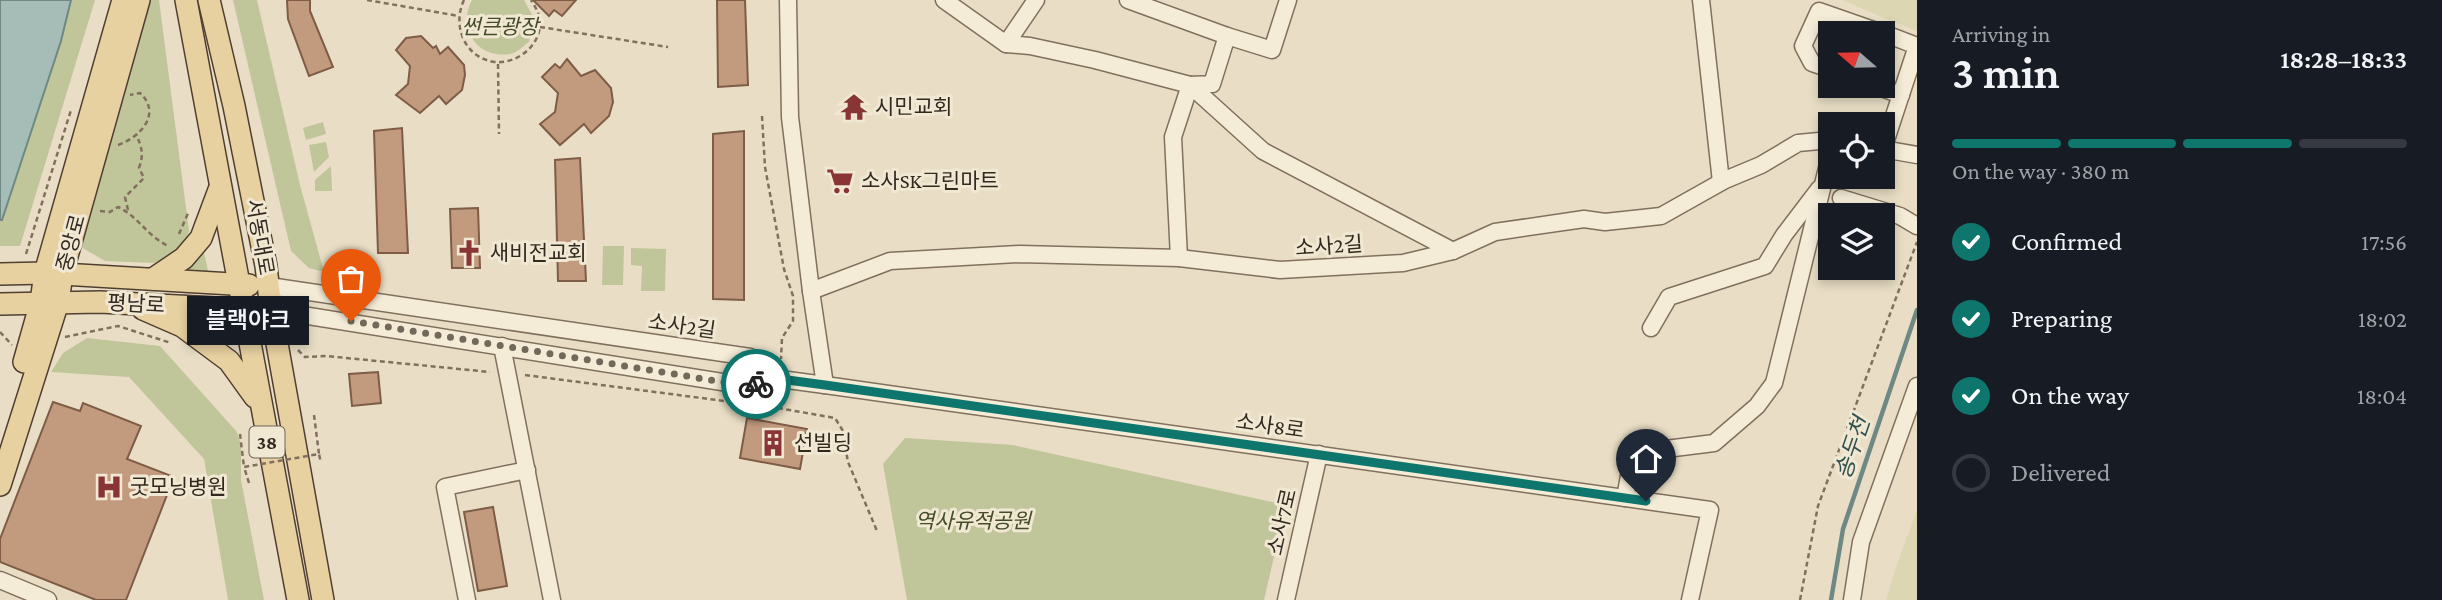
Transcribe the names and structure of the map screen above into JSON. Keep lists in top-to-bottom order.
{
  "streets": {
    "main road": [
      "서동대로",
      "중앙로",
      "평남로",
      "38"
    ],
    "street": ["소사2길", "소사8로", "소사7로"]
  },
  "crossings": [
    ["서동대로", "소사2길"],
    ["서동대로", "평남로"],
    ["중앙로", "평남로"],
    ["소사2길", "평남로"],
    ["소사2길", "소사8로"],
    ["소사8로", "소사7로"]
  ],
  "water": ["송두천"],
  "parks": ["썬큰광장", "역사유적공원"],
  "places": {
    "temple": ["시민교회"],
    "supermarket": ["소사SK그린마트"],
    "church": ["새비전교회"],
    "other": ["블랙야크"],
    "building": ["선빌딩"],
    "hospital": ["굿모닝병원"]
  },
  "north": "left",
  "page": {
    "heading": ["3 min", "Arriving in", "18:28–18:33"],
    "bar": "On the way · 380 m",
    "list": [
      ["Confirmed", "17:56"],
      ["Preparing", "18:02"],
      ["On the way", "18:04"],
      "Delivered"
    ],
    "bubble": "블랙야크"
  }
}
